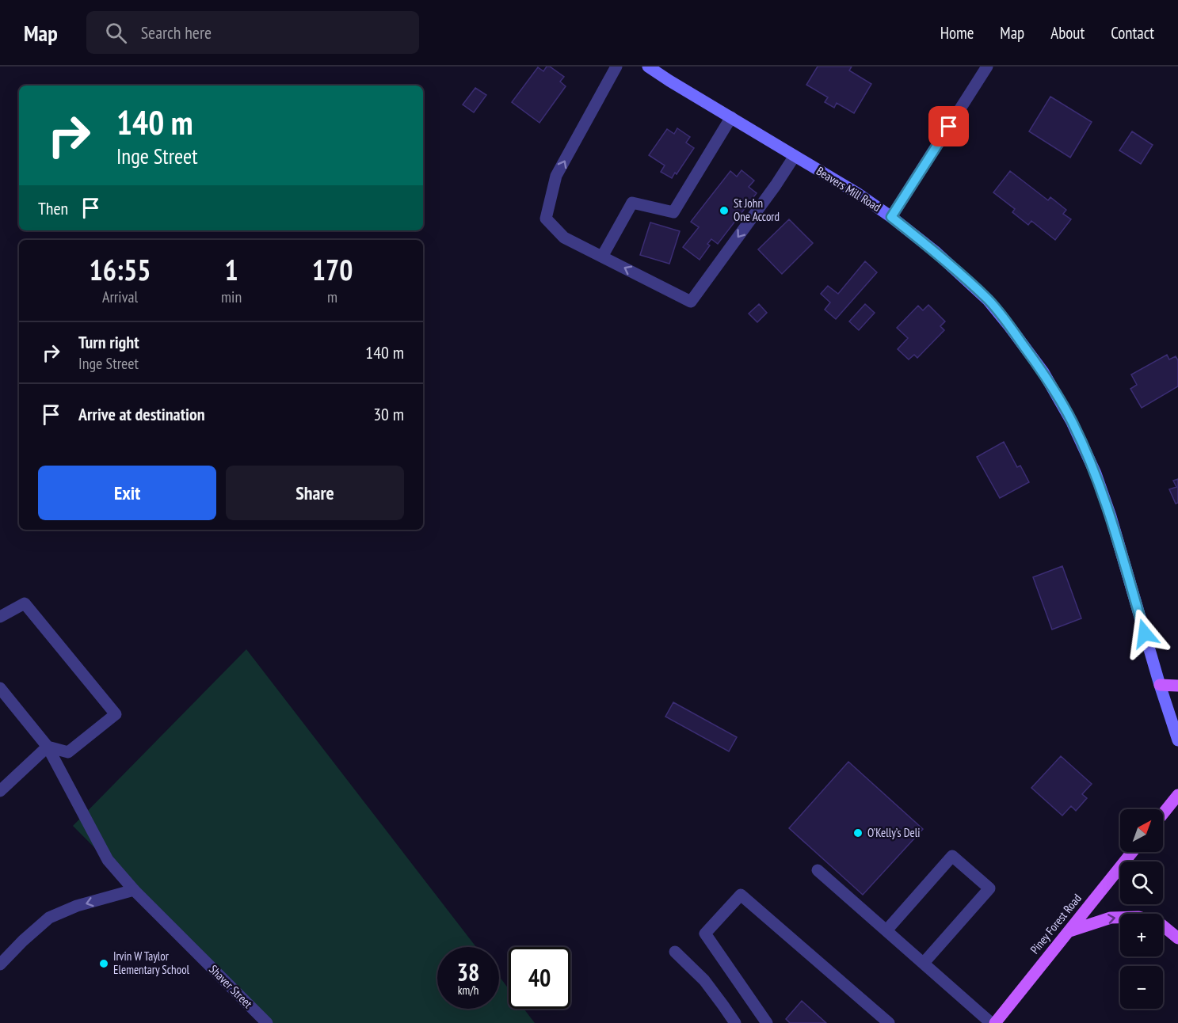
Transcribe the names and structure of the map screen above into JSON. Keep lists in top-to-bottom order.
{
  "streets": {
    "main road": ["Piney Forest Road"],
    "street": ["Beavers Mill Road", "Shaver Street"]
  },
  "places": ["St John One Accord", "O’Kelly’s Deli", "Irvin W Taylor Elementary School"],
  "north": "top right",
  "page": {
    "header": "Map",
    "search": "Search here",
    "nav": [
      "Home",
      "Map",
      "About",
      "Contact"
    ],
    "turn": ["140 m", "Inge Street"],
    "then": "Then",
    "eta": [
      "16:55",
      "Arrival",
      "1",
      "min",
      "170",
      "m"
    ],
    "list": [
      {
        "name": "Turn right",
        "note": "Inge Street",
        "value": "140 m"
      },
      {
        "name": "Arrive at destination",
        "value": "30 m"
      }
    ],
    "buttons": ["Exit", "Share"],
    "map_buttons": ["+", "−"],
    "speed": "38 km/h",
    "limit": "40"
  }
}
